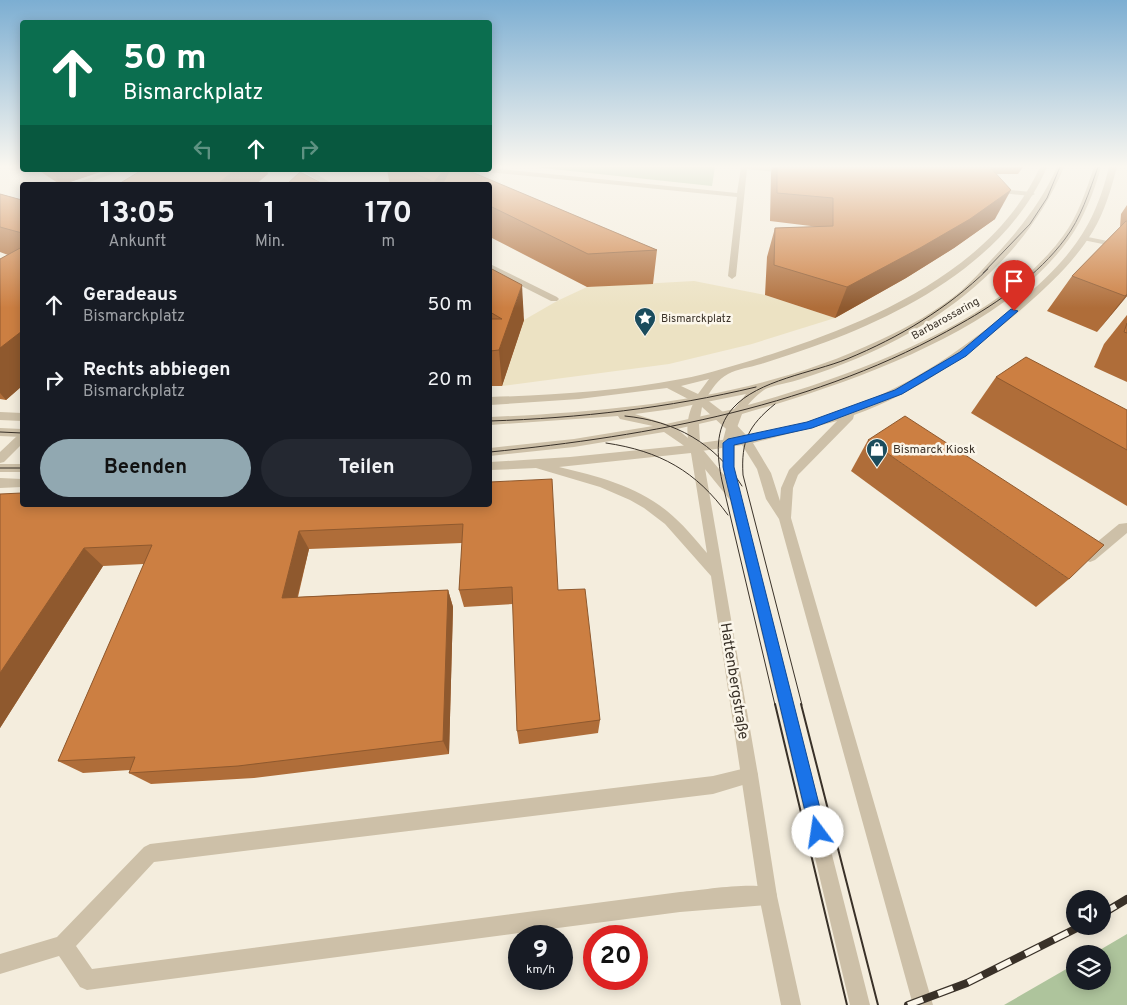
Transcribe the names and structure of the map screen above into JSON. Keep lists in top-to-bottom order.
{
  "streets": {
    "street": ["Barbarossaring", "Hattenbergstraße"]
  },
  "places": {
    "place": ["Bismarckplatz"],
    "shop": ["Bismarck Kiosk"]
  },
  "page": {
    "turn": ["50 m", "Bismarckplatz"],
    "eta": [
      "13:05",
      "Ankunft",
      "1",
      "Min.",
      "170",
      "m"
    ],
    "list": [
      {
        "name": "Geradeaus",
        "note": "Bismarckplatz",
        "value": "50 m"
      },
      {
        "name": "Rechts abbiegen",
        "note": "Bismarckplatz",
        "value": "20 m"
      }
    ],
    "buttons": ["Beenden", "Teilen"],
    "speed": "9 km/h",
    "limit": "20"
  }
}
